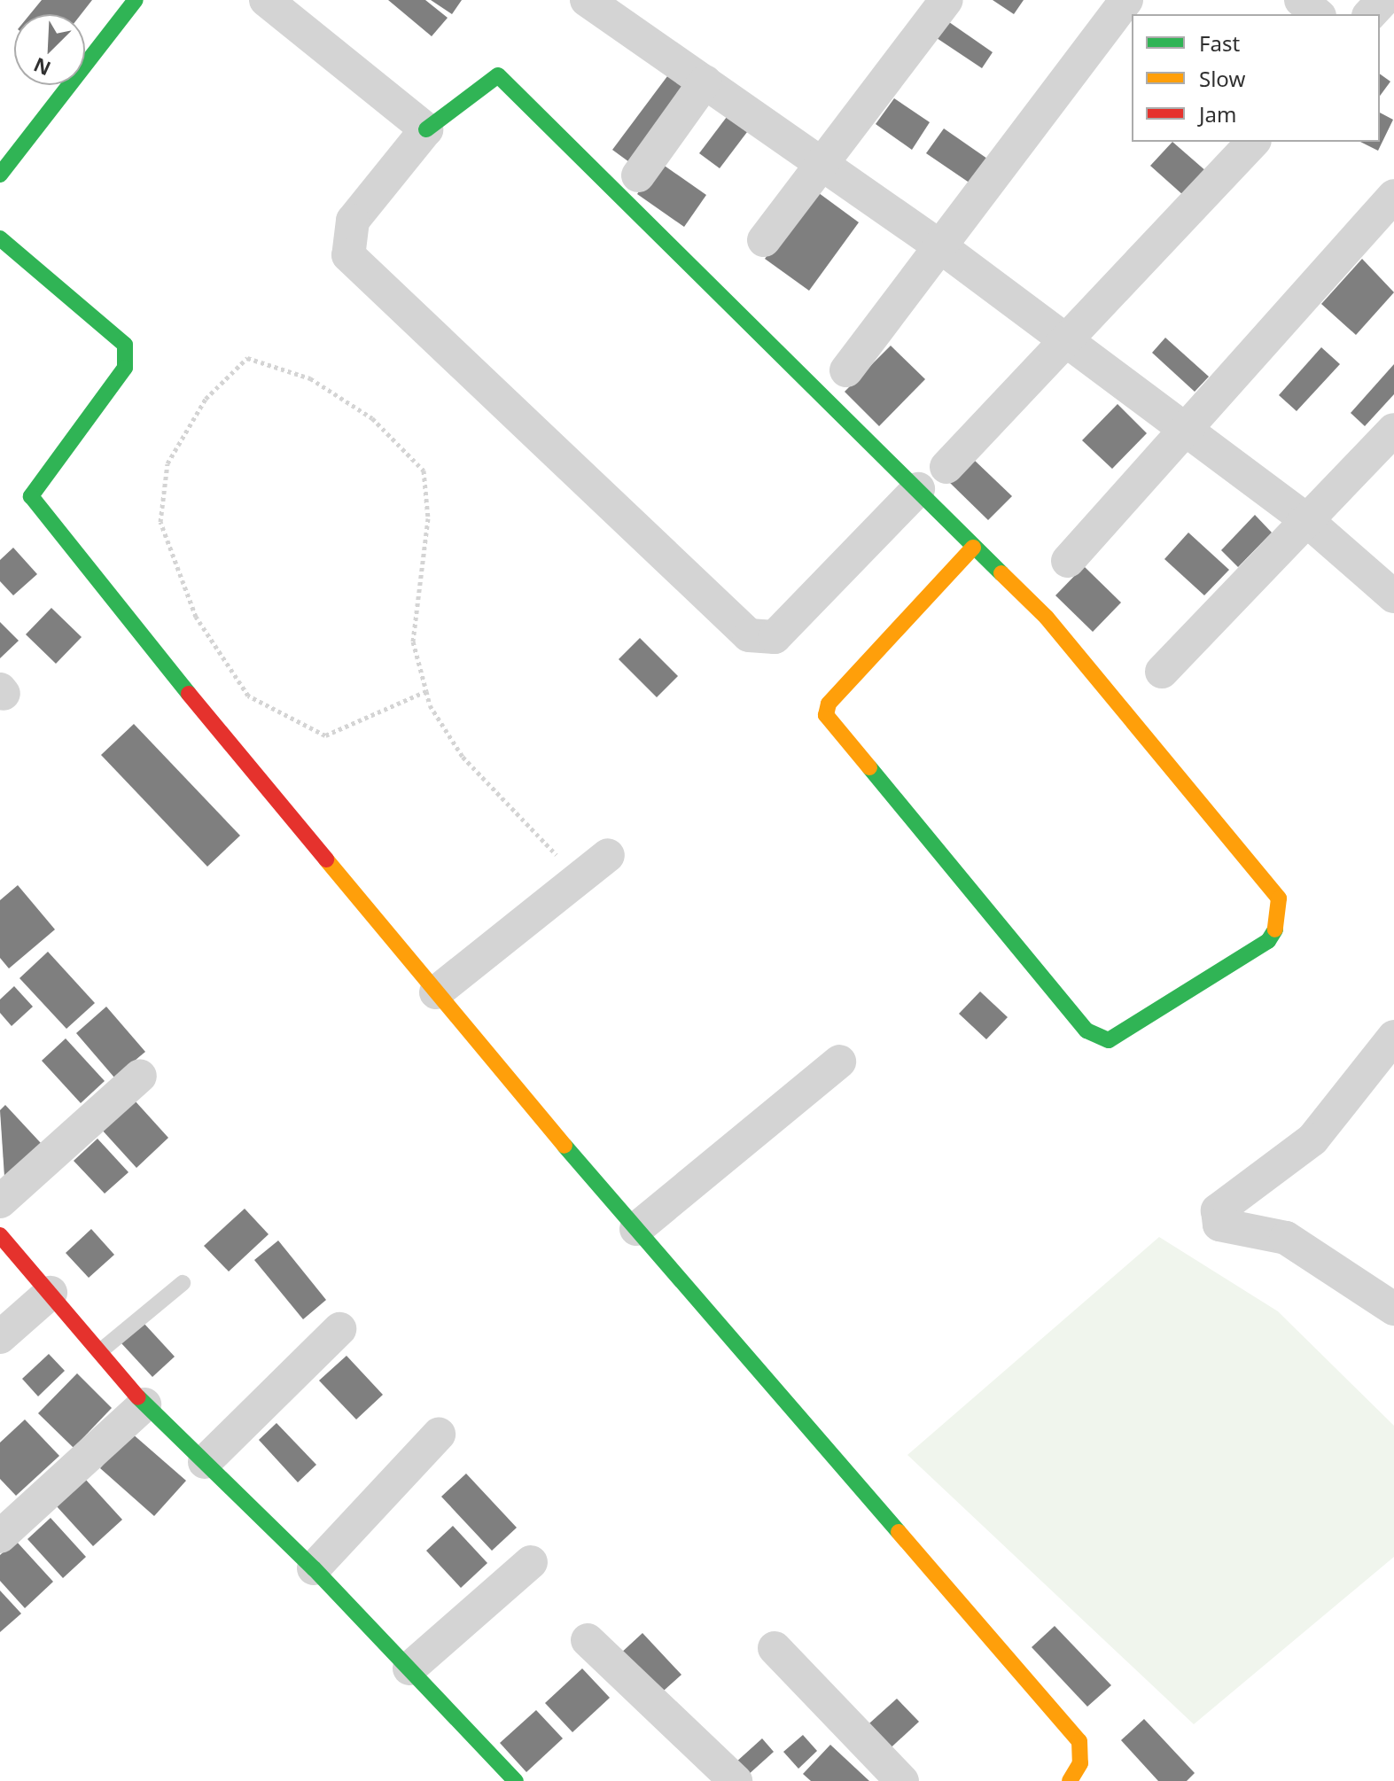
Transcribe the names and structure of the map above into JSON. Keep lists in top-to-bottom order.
{
  "legend": ["Fast", "Slow", "Jam"],
  "north": "bottom left"
}
